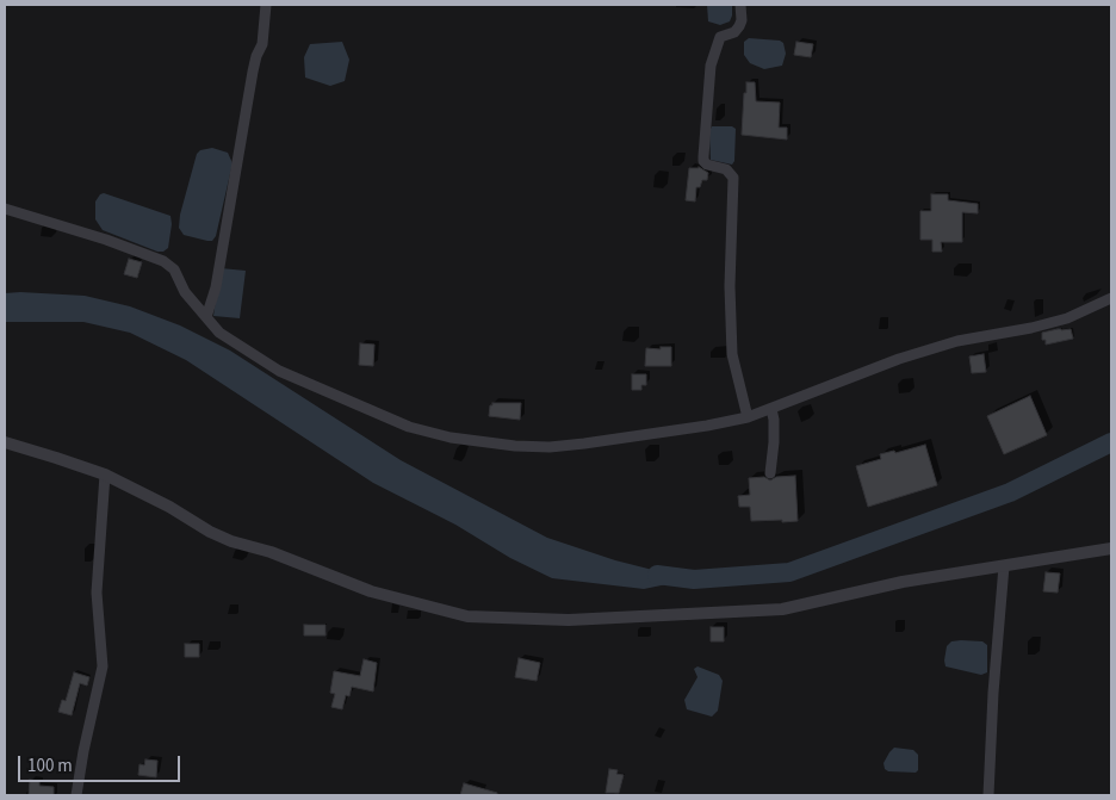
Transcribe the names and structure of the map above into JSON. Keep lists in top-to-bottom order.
{
  "scale_bar": "100 m"
}
